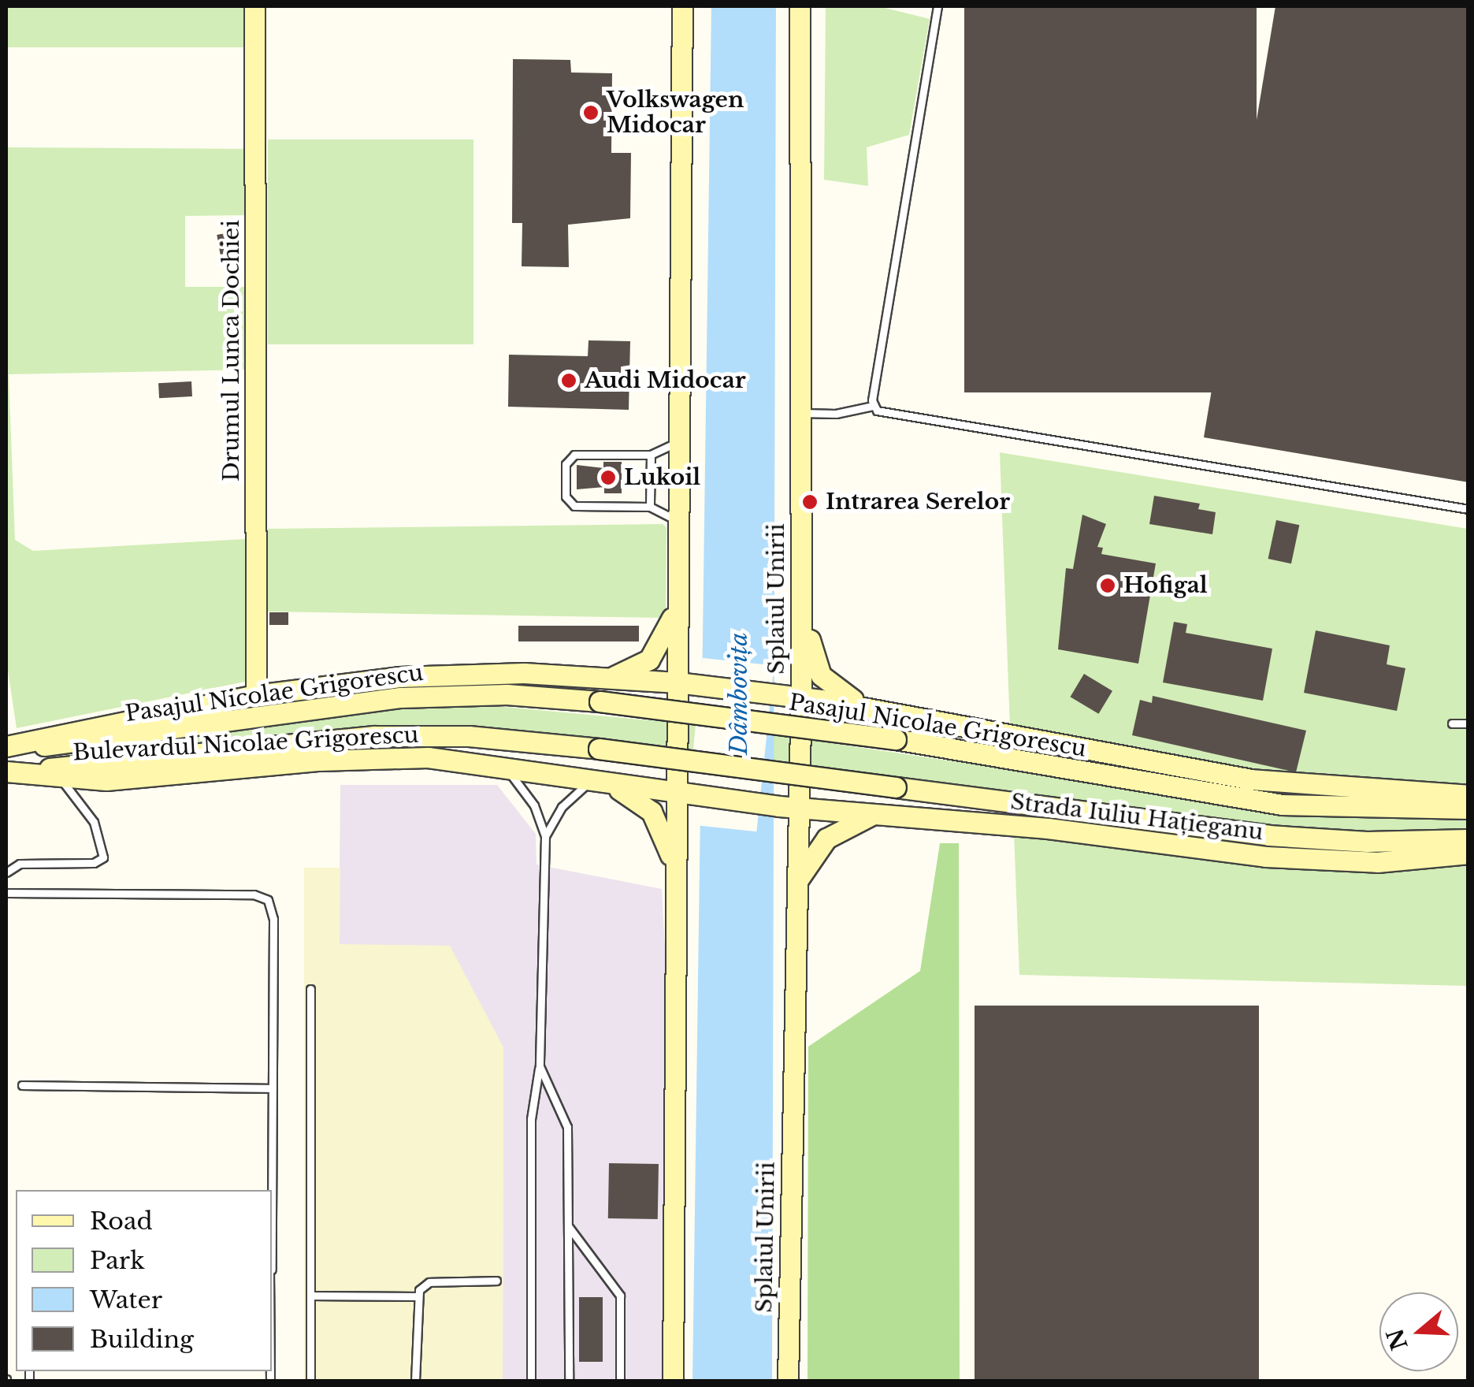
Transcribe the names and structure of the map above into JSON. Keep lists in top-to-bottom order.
{
  "streets": {
    "main road": [
      "Drumul Lunca Dochiei",
      "Splaiul Unirii",
      "Pasajul Nicolae Grigorescu",
      "Bulevardul Nicolae Grigorescu",
      "Strada Iuliu Hațieganu"
    ]
  },
  "crossings": [
    ["Drumul Lunca Dochiei", "Bulevardul Nicolae Grigorescu"],
    ["Splaiul Unirii", "Bulevardul Nicolae Grigorescu"],
    ["Splaiul Unirii", "Strada Iuliu Hațieganu"],
    ["Pasajul Nicolae Grigorescu", "Bulevardul Nicolae Grigorescu"],
    ["Bulevardul Nicolae Grigorescu", "Strada Iuliu Hațieganu"]
  ],
  "water": ["Dâmbovița"],
  "places": [
    "Volkswagen Midocar",
    "Audi Midocar",
    "Lukoil",
    "Intrarea Serelor",
    "Hofigal"
  ],
  "legend": [
    "Road",
    "Park",
    "Water",
    "Building"
  ],
  "north": "left"
}
